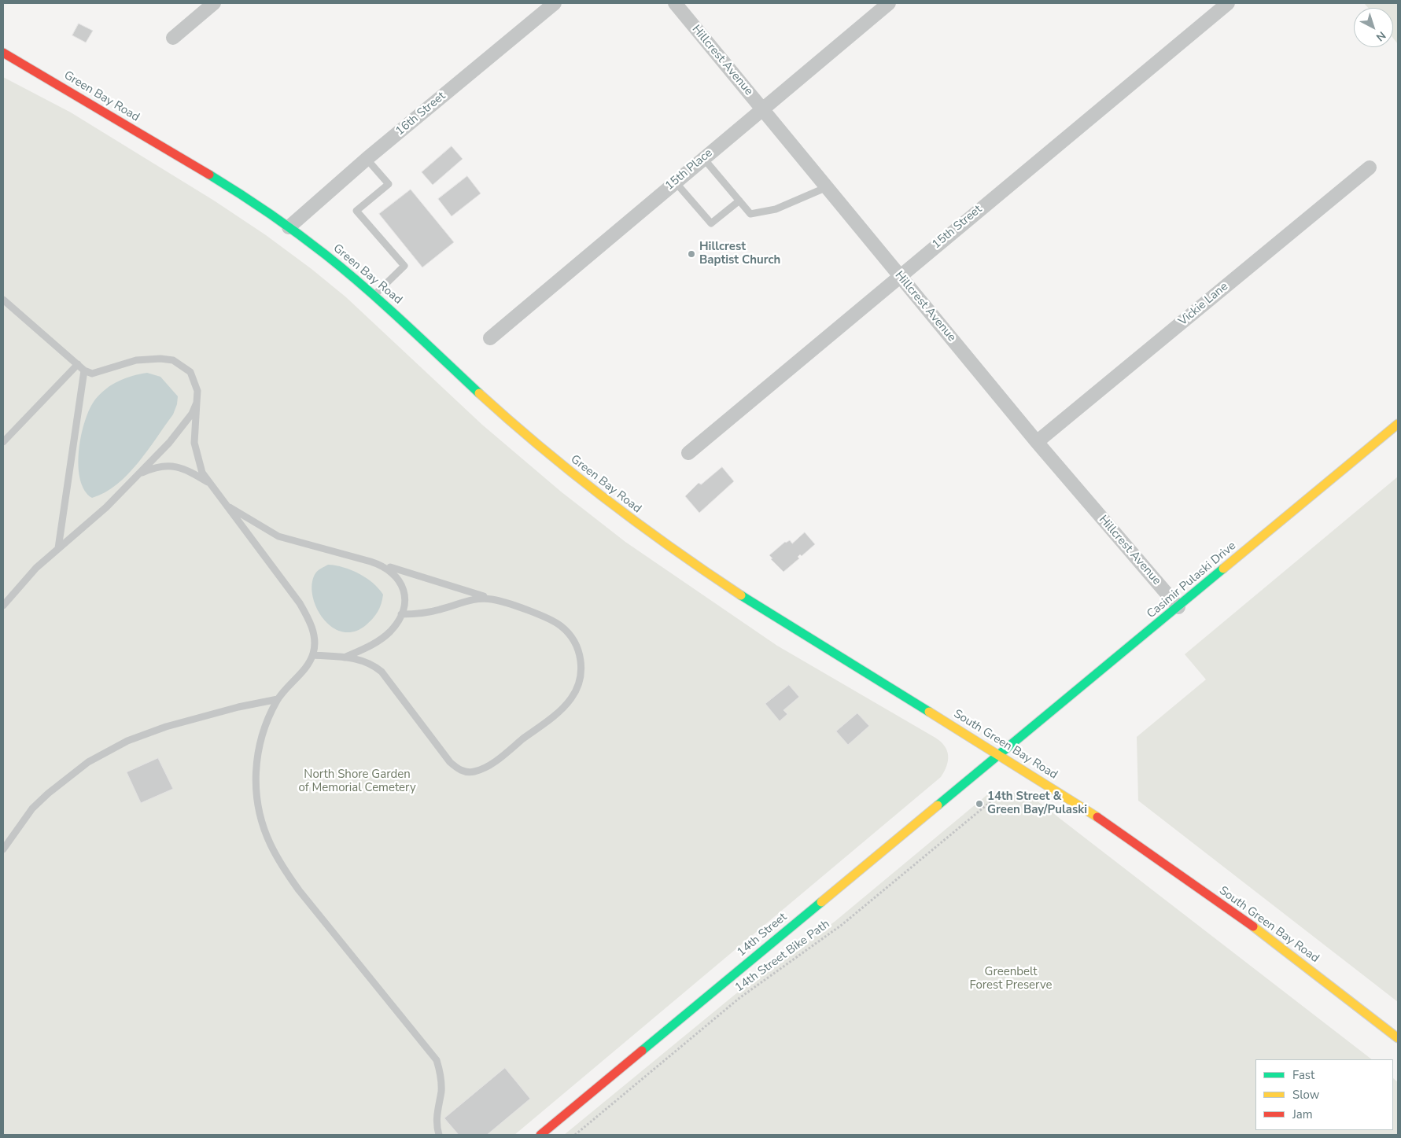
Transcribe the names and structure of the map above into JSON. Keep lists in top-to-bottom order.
{
  "streets": {
    "main road": [
      "Green Bay Road",
      "Casimir Pulaski Drive",
      "South Green Bay Road",
      "14th Street"
    ],
    "street": [
      "Hillcrest Avenue",
      "16th Street",
      "15th Place",
      "15th Street",
      "Vickie Lane"
    ],
    "path": ["14th Street Bike Path"]
  },
  "crossings": [
    ["Hillcrest Avenue", "15th Place"],
    ["Hillcrest Avenue", "15th Street"],
    ["Hillcrest Avenue", "Vickie Lane"],
    ["Hillcrest Avenue", "Casimir Pulaski Drive"],
    ["Green Bay Road", "16th Street"],
    ["Green Bay Road", "South Green Bay Road"],
    ["Casimir Pulaski Drive", "South Green Bay Road"],
    ["Casimir Pulaski Drive", "14th Street"],
    ["South Green Bay Road", "14th Street"]
  ],
  "parks": ["North Shore Garden of Memorial Cemetery", "Greenbelt Forest Preserve"],
  "places": ["Hillcrest Baptist Church", "14th Street & Green Bay/Pulaski"],
  "legend": ["Fast", "Slow", "Jam"],
  "north": "bottom right"
}
